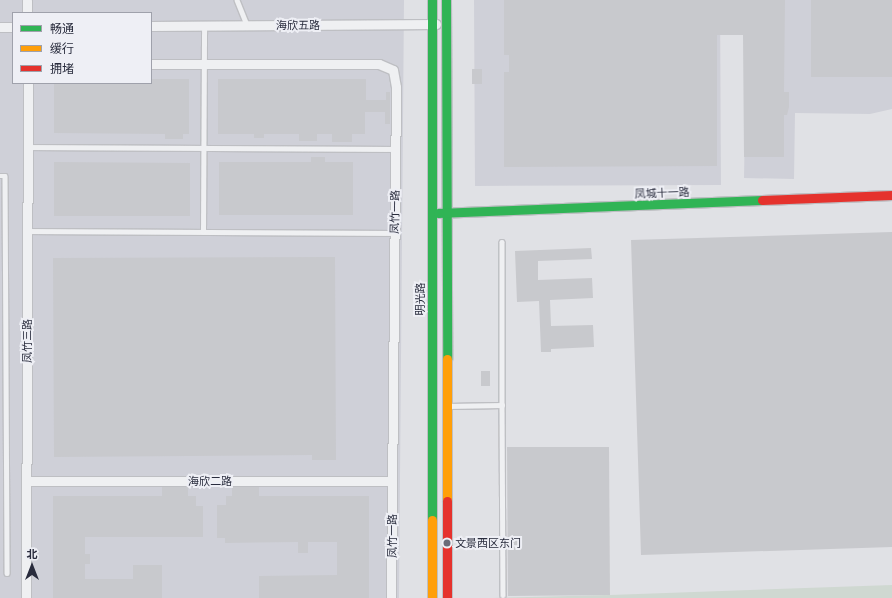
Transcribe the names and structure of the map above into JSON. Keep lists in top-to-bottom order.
{
  "streets": {
    "main road": ["凤城十一路", "明光路"],
    "street": [
      "海欣五路",
      "凤竹一路",
      "凤竹三路",
      "海欣二路"
    ]
  },
  "crossings": [
    ["海欣五路", "明光路"],
    ["凤城十一路", "明光路"],
    ["凤竹一路", "海欣二路"],
    ["凤竹三路", "海欣二路"]
  ],
  "places": ["文景西区东门"],
  "legend": ["畅通", "缓行", "拥堵"],
  "north": "top"
}
